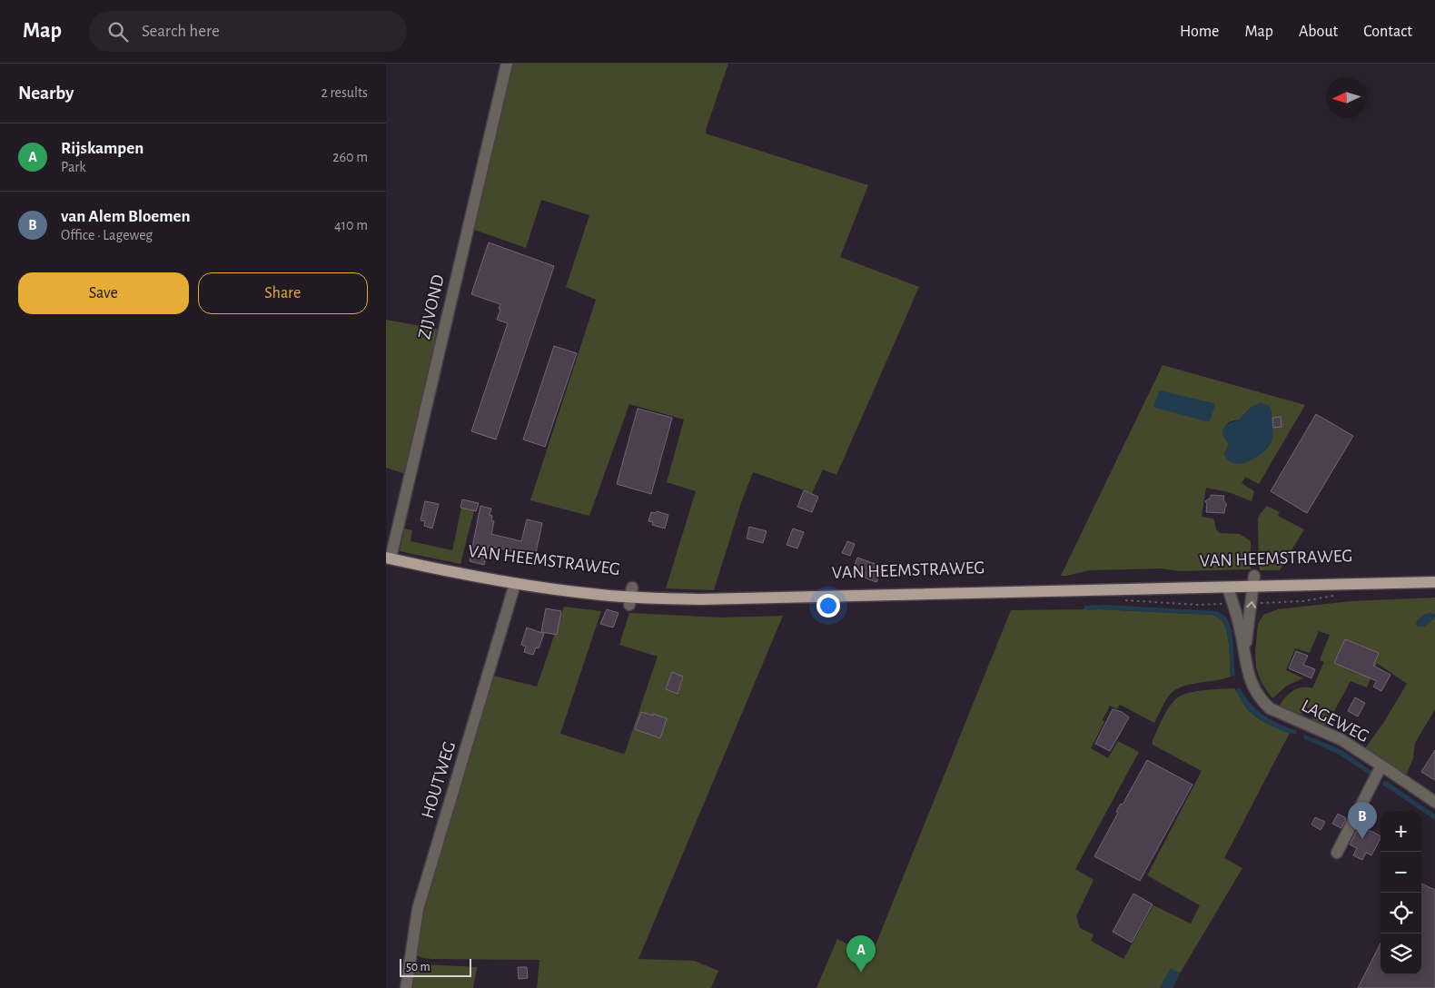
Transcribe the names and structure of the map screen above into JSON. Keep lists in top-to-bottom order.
{
  "streets": {
    "main road": ["VAN HEEMSTRAWEG"],
    "street": ["ZIJVOND", "LAGEWEG", "HOUTWEG"]
  },
  "crossings": [
    ["ZIJVOND", "VAN HEEMSTRAWEG"],
    ["VAN HEEMSTRAWEG", "LAGEWEG"],
    ["VAN HEEMSTRAWEG", "HOUTWEG"]
  ],
  "scale_bar": "50 m",
  "north": "left",
  "page": {
    "header": "Map",
    "search": "Search here",
    "nav": [
      "Home",
      "Map",
      "About",
      "Contact"
    ],
    "heading": ["Nearby", "2 results"],
    "list": [
      {
        "mark": "A",
        "name": "Rijskampen",
        "note": "Park",
        "value": "260 m"
      },
      {
        "mark": "B",
        "name": "van Alem Bloemen",
        "note": "Office · Lageweg",
        "value": "410 m"
      }
    ],
    "buttons": ["Save", "Share"],
    "pins": ["B", "A"],
    "map_buttons": ["+", "−"],
    "scale": "50 m"
  }
}
